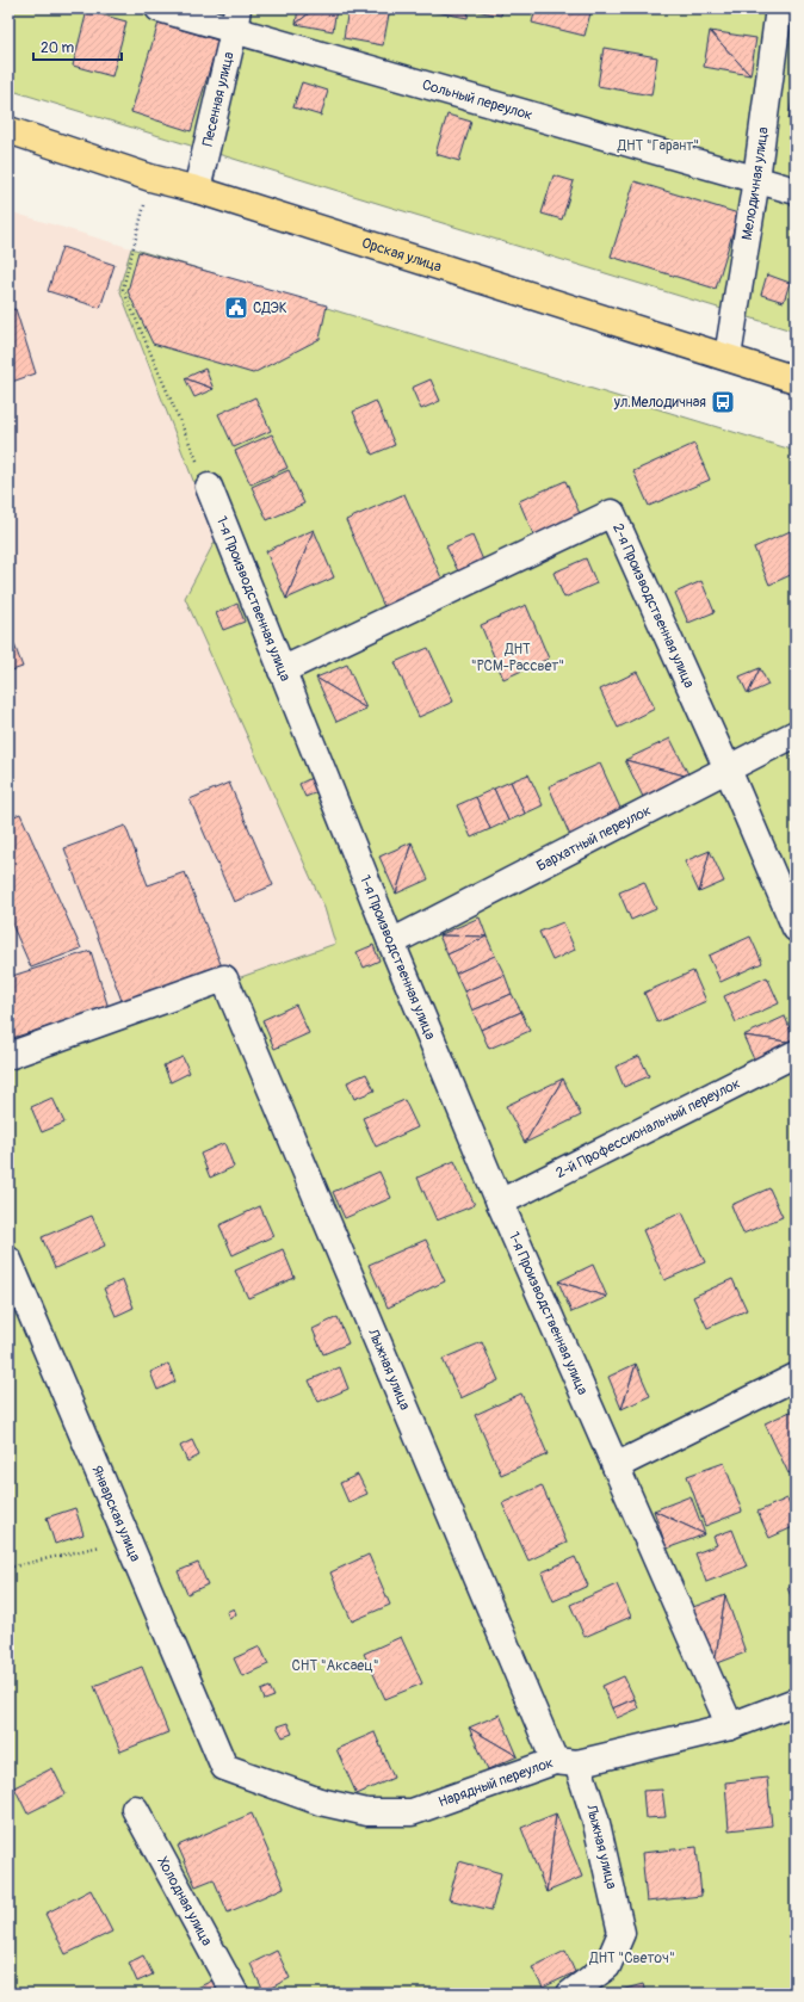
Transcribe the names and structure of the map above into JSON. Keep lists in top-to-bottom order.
{
  "streets": {
    "main road": ["Орская улица"],
    "street": [
      "Песенная улица",
      "Сольный переулок",
      "Мелодичная улица",
      "1-я Производственная улица",
      "2-я Производственная улица",
      "Бархатный переулок",
      "2-й Профессиональный переулок",
      "Лыжная улица",
      "Январская улица",
      "Нарядный переулок",
      "Холодная улица"
    ]
  },
  "crossings": [
    ["Песенная улица", "Сольный переулок"],
    ["Песенная улица", "Орская улица"],
    ["Сольный переулок", "Мелодичная улица"],
    ["Мелодичная улица", "Орская улица"],
    ["1-я Производственная улица", "2-я Производственная улица"],
    ["1-я Производственная улица", "Бархатный переулок"],
    ["1-я Производственная улица", "2-й Профессиональный переулок"],
    ["1-я Производственная улица", "Нарядный переулок"],
    ["2-я Производственная улица", "Бархатный переулок"],
    ["Лыжная улица", "Нарядный переулок"],
    ["Январская улица", "Нарядный переулок"]
  ],
  "parks": [
    "ДНТ \"Гарант\"",
    "ДНТ \"РСМ-Рассвет\"",
    "СНТ \"Аксаец\"",
    "ДНТ \"Светоч\""
  ],
  "places": {
    "public building": ["СДЭК"],
    "bus stop": ["ул.Мелодичная"]
  },
  "scale_bar": "20 m"
}
